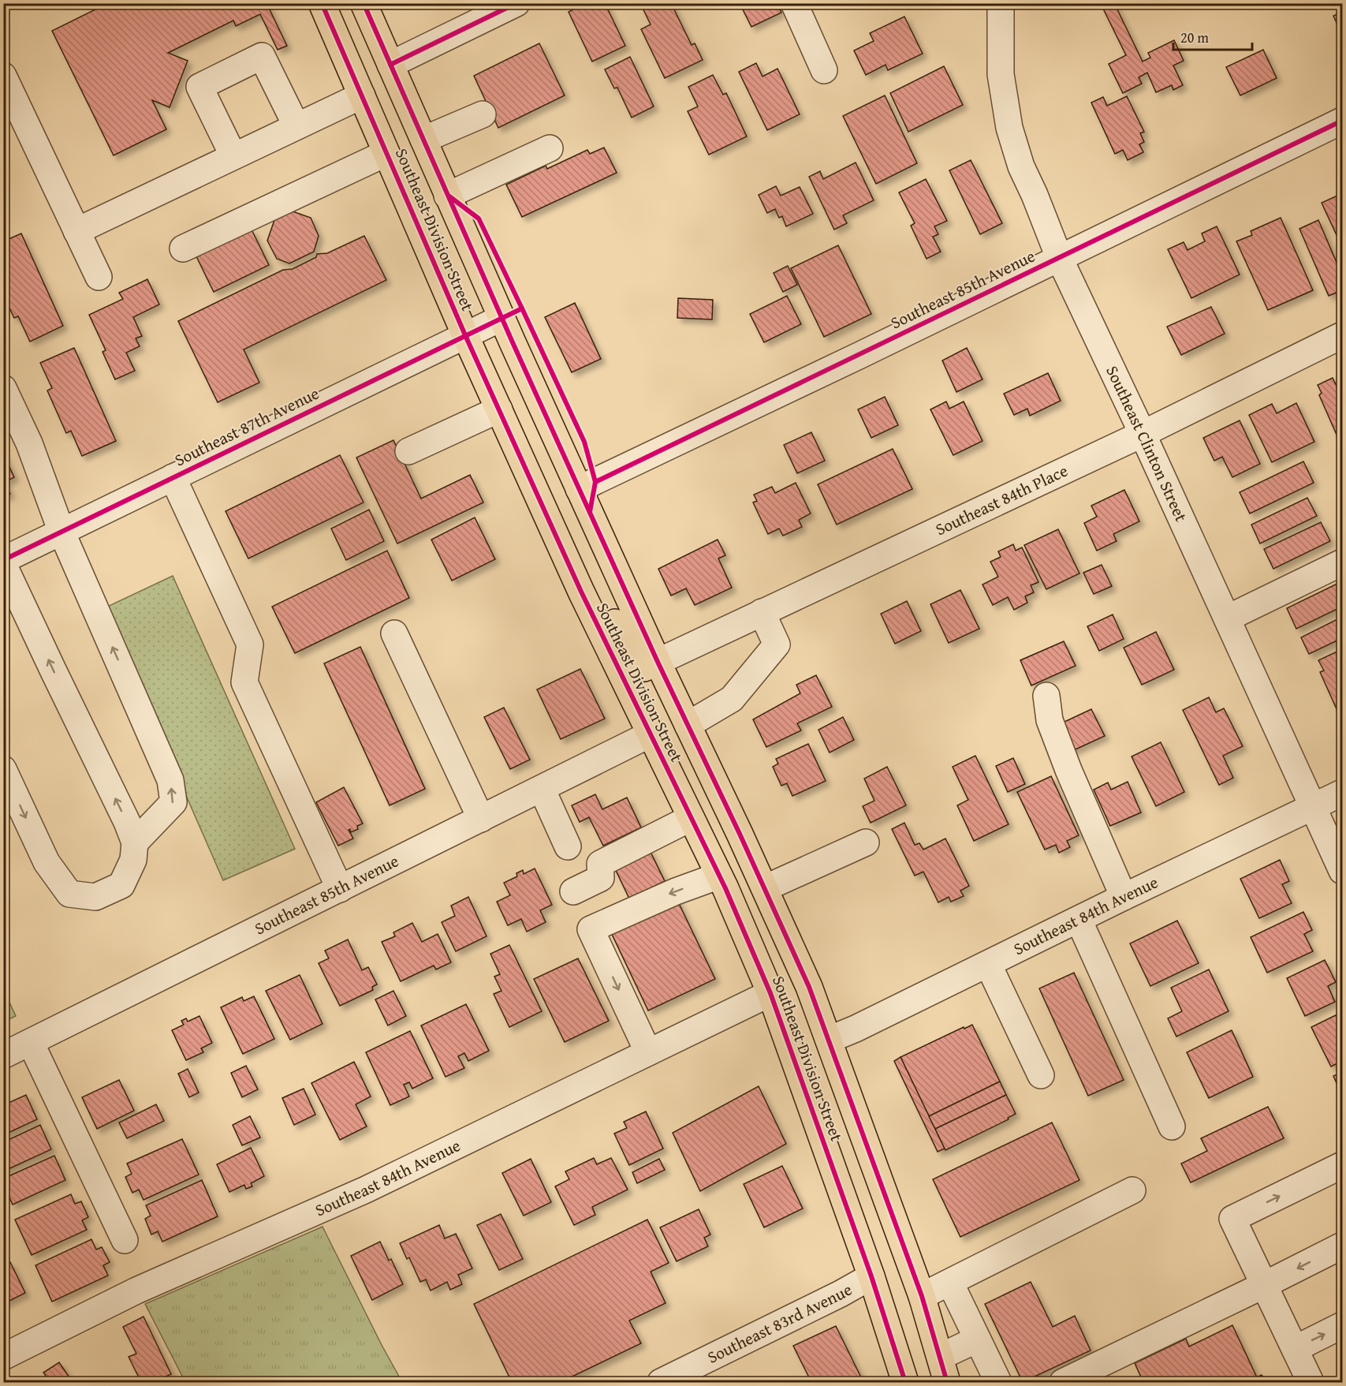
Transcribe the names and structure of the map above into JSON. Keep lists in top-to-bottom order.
{
  "streets": {
    "main road": ["Southeast Division Street"],
    "street": [
      "Southeast 85th Avenue",
      "Southeast 87th Avenue",
      "Southeast Clinton Street",
      "Southeast 84th Place",
      "Southeast 84th Avenue",
      "Southeast 83rd Avenue"
    ]
  },
  "crossings": [
    ["Southeast Division Street", "Southeast 85th Avenue"],
    ["Southeast Division Street", "Southeast 87th Avenue"],
    ["Southeast Division Street", "Southeast 84th Place"],
    ["Southeast Division Street", "Southeast 84th Avenue"],
    ["Southeast Division Street", "Southeast 83rd Avenue"],
    ["Southeast 85th Avenue", "Southeast Clinton Street"],
    ["Southeast Clinton Street", "Southeast 84th Place"],
    ["Southeast Clinton Street", "Southeast 84th Avenue"]
  ],
  "scale_bar": "20 m"
}
